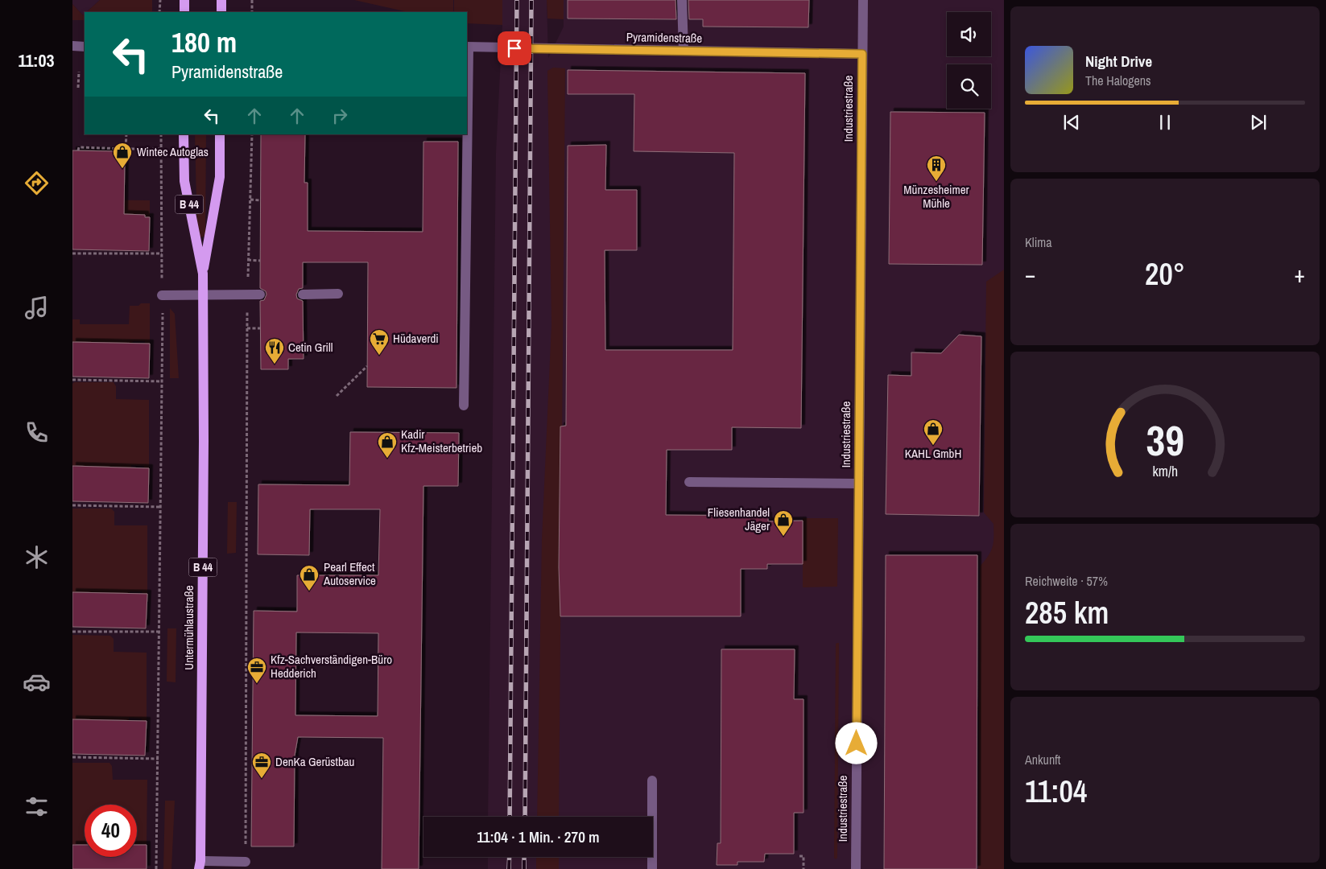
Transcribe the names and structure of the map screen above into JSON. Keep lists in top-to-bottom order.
{
  "streets": {
    "main road": ["B 44", "Untermühlaustraße"],
    "street": ["Pyramidenstraße", "Industriestraße"]
  },
  "crossings": [
    ["Pyramidenstraße", "Industriestraße"]
  ],
  "places": {
    "shop": [
      "Wintec Autoglas",
      "KAHL GmbH",
      "Kadir Kfz-Meisterbetrieb",
      "Fliesenhandel Jäger",
      "Pearl Effect Autoservice"
    ],
    "building": ["Münzesheimer Mühle"],
    "supermarket": ["Hüdaverdi"],
    "restaurant": ["Cetin Grill"],
    "office": ["Kfz-Sachverständigen-Büro Hedderich", "DenKa Gerüstbau"]
  },
  "page": {
    "tabs": "11:03",
    "turn": ["180 m", "Pyramidenstraße"],
    "song": ["Night Drive", "The Halogens"],
    "tile": [
      "Klima",
      ["Reichweite · 57%", "285 km"],
      ["Ankunft", "11:04"]
    ],
    "heat": ["−", "20°", "+"],
    "limit": "40",
    "trip": "11:04 · 1 Min. · 270 m",
    "gauge": ["39", "km/h"]
  }
}
